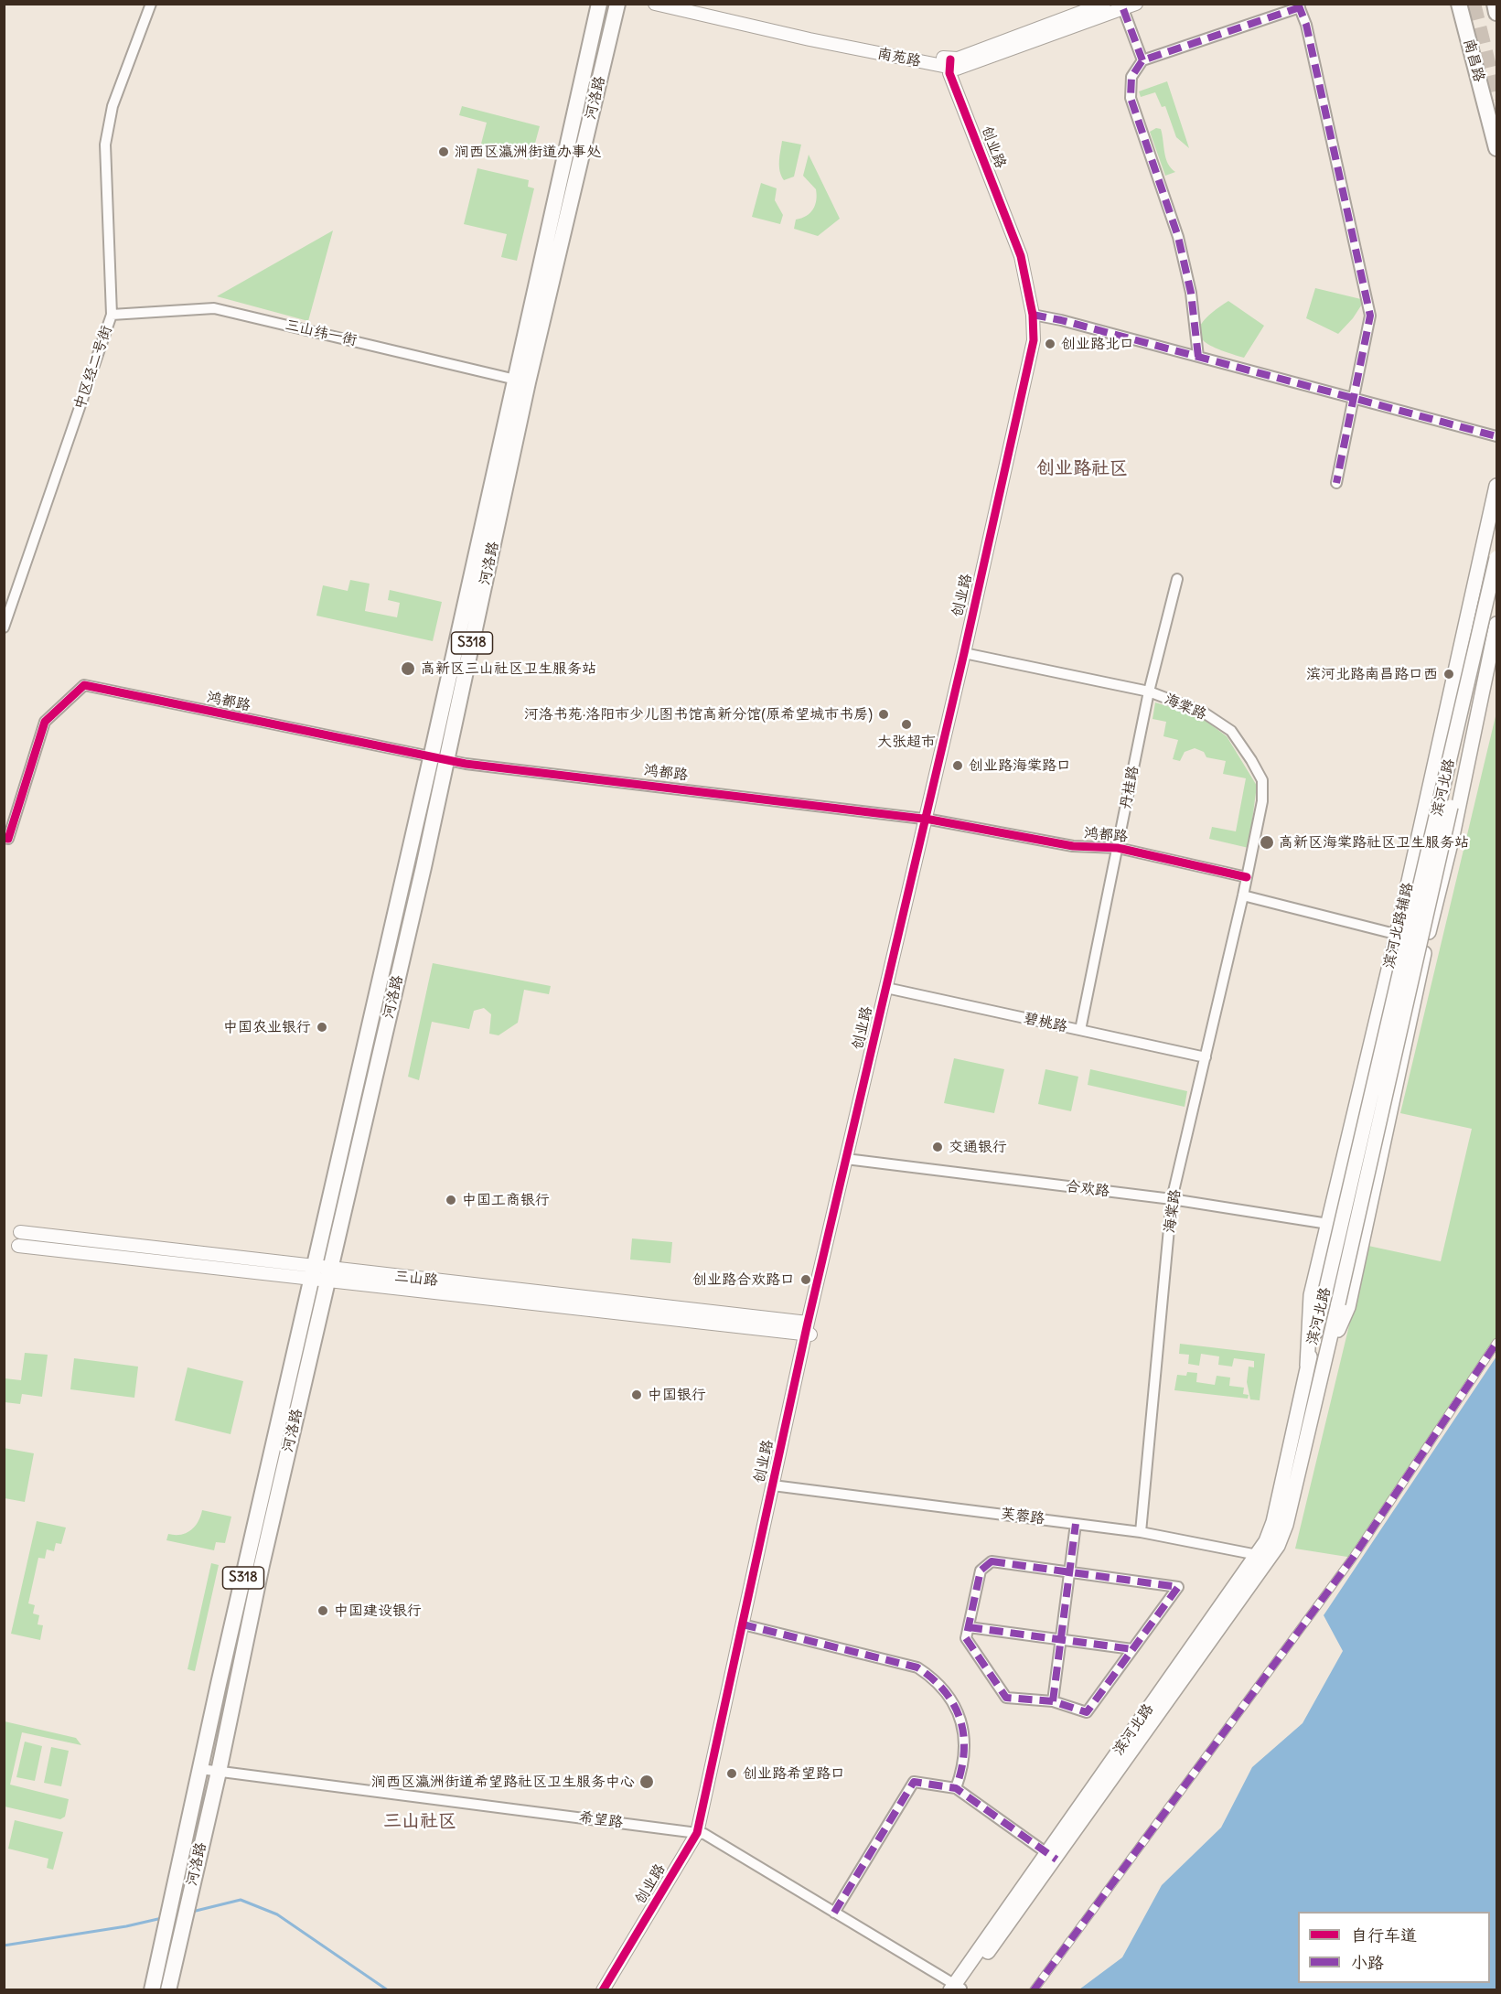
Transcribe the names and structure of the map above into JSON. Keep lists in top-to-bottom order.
{
  "streets": {
    "main road": [
      "南昌路",
      "河洛路",
      "S318",
      "滨河北路",
      "滨河北路辅路"
    ],
    "street": [
      "南苑路",
      "创业路",
      "三山纬一街",
      "中区经二号街",
      "鸿都路",
      "海棠路",
      "丹桂路",
      "碧桃路",
      "合欢路",
      "三山路",
      "芙蓉路",
      "希望路"
    ]
  },
  "crossings": [
    ["南苑路", "创业路"],
    ["河洛路", "三山纬一街"],
    ["河洛路", "鸿都路"],
    ["河洛路", "三山路"],
    ["河洛路", "希望路"],
    ["创业路", "鸿都路"],
    ["创业路", "海棠路"],
    ["创业路", "碧桃路"],
    ["创业路", "合欢路"],
    ["创业路", "三山路"],
    ["创业路", "芙蓉路"],
    ["创业路", "希望路"],
    ["三山纬一街", "中区经二号街"],
    ["鸿都路", "海棠路"],
    ["鸿都路", "丹桂路"],
    ["海棠路", "丹桂路"],
    ["海棠路", "碧桃路"],
    ["海棠路", "合欢路"],
    ["海棠路", "芙蓉路"],
    ["丹桂路", "碧桃路"],
    ["滨河北路", "滨河北路辅路"],
    ["滨河北路", "芙蓉路"],
    ["滨河北路", "希望路"],
    ["滨河北路辅路", "合欢路"]
  ],
  "districts": ["创业路社区", "三山社区"],
  "places": [
    "涧西区瀛洲街道办事处",
    "创业路北口",
    "高新区三山社区卫生服务站",
    "滨河北路南昌路口西",
    "河洛书苑·洛阳市少儿图书馆高新分馆(原希望城市书房)",
    "大张超市",
    "创业路海棠路口",
    "高新区海棠路社区卫生服务站",
    "中国农业银行",
    "交通银行",
    "中国工商银行",
    "创业路合欢路口",
    "中国银行",
    "中国建设银行",
    "创业路希望路口",
    "涧西区瀛洲街道希望路社区卫生服务中心"
  ],
  "legend": ["自行车道", "小路"]
}
